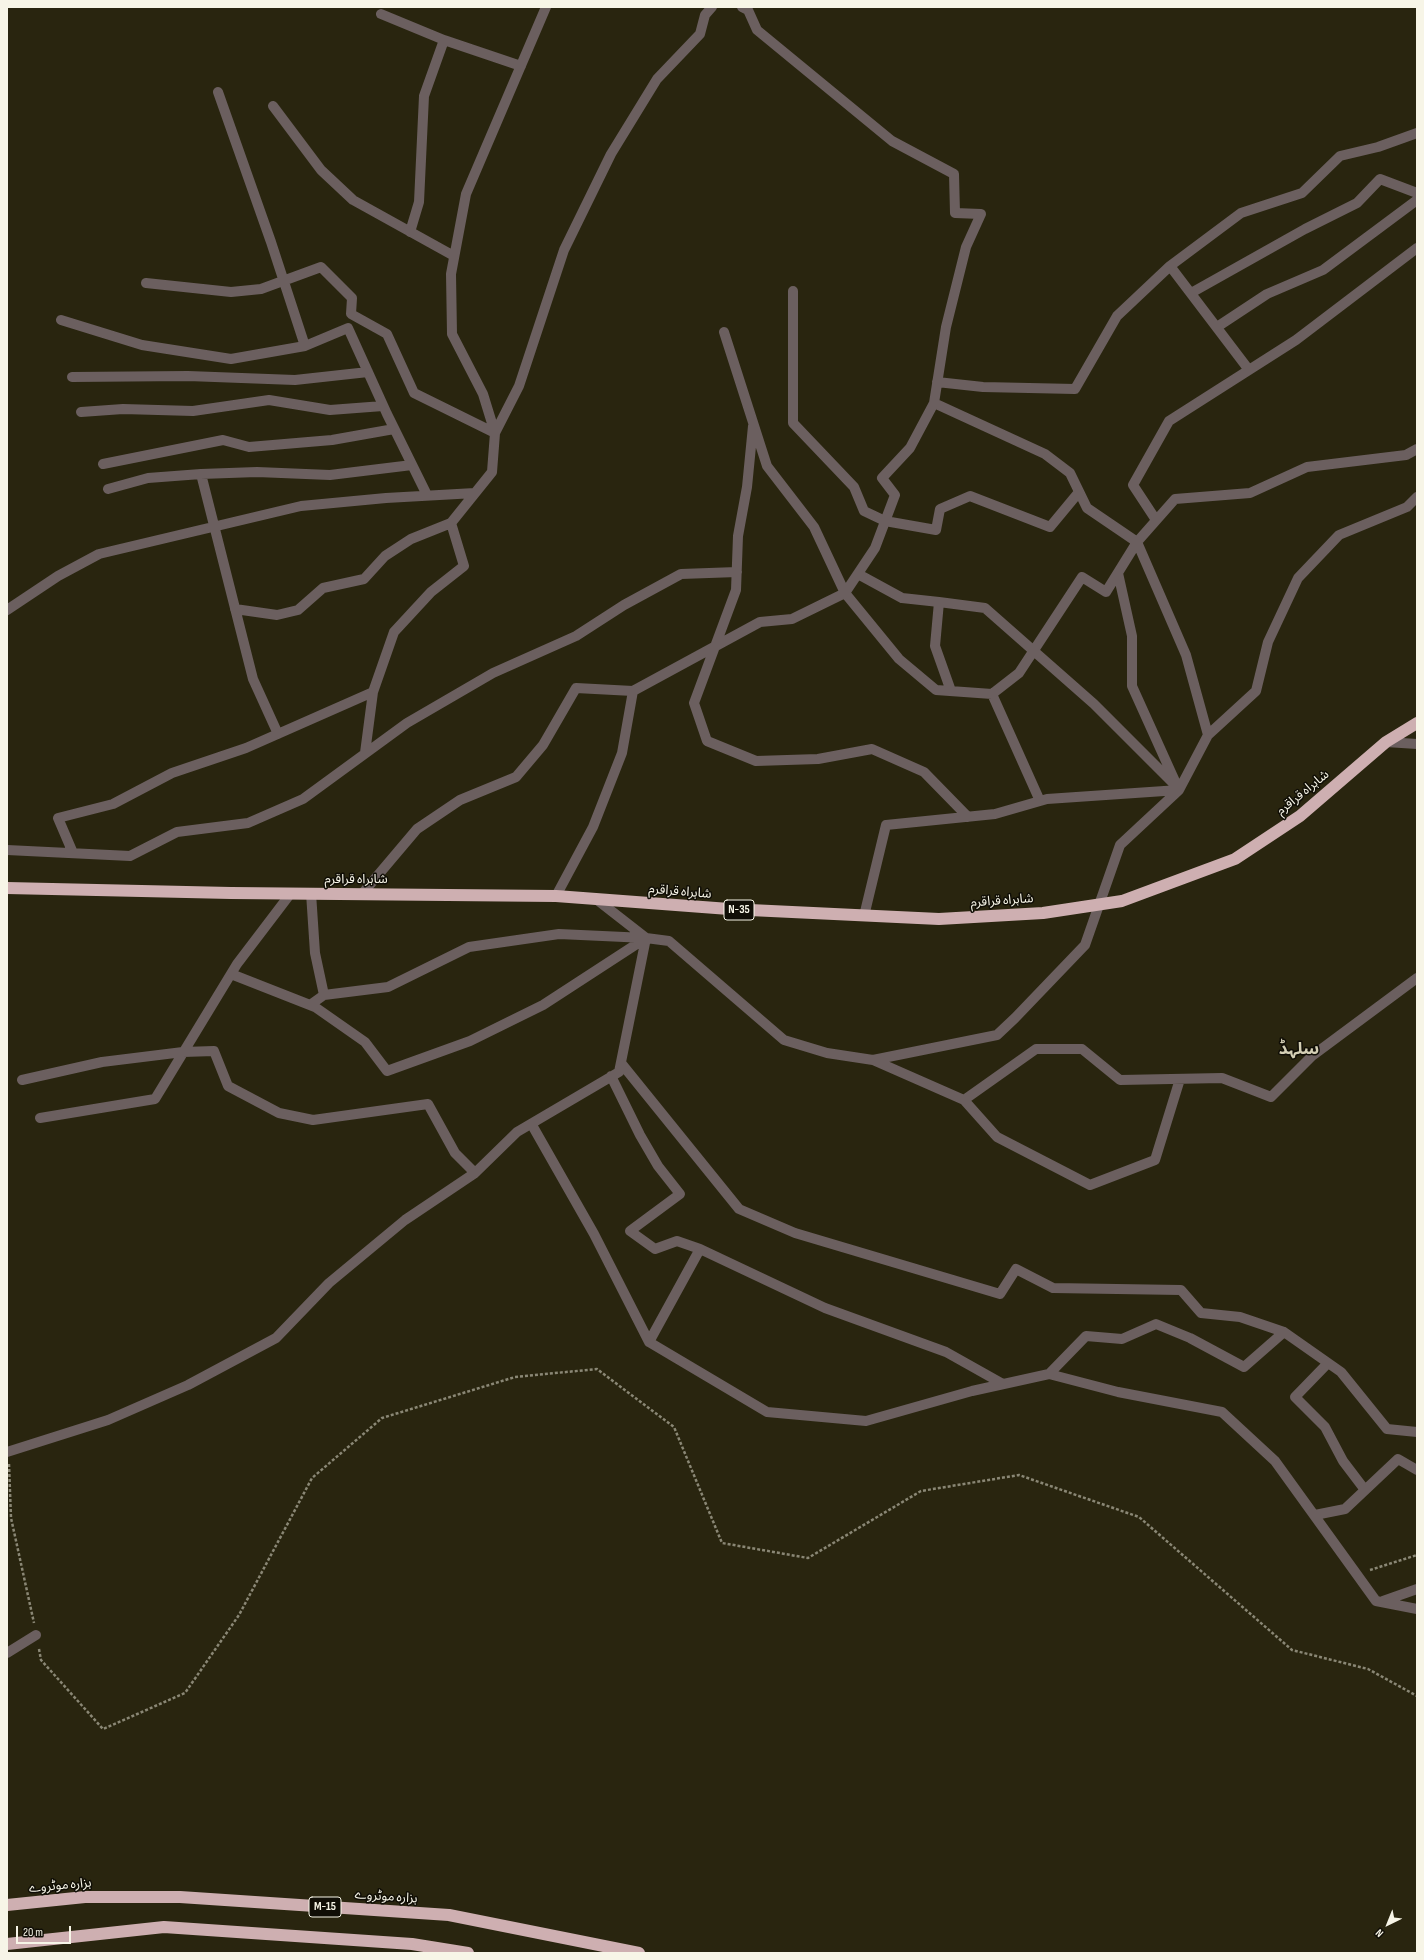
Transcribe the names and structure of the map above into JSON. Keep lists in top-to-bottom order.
{
  "streets": {
    "highway": [
      "شاہراہ قراقرم",
      "N-35",
      "ہزارہ موٹروے",
      "M-15"
    ]
  },
  "districts": ["سلہڈ"],
  "scale_bar": "20 m",
  "north": "bottom left"
}
